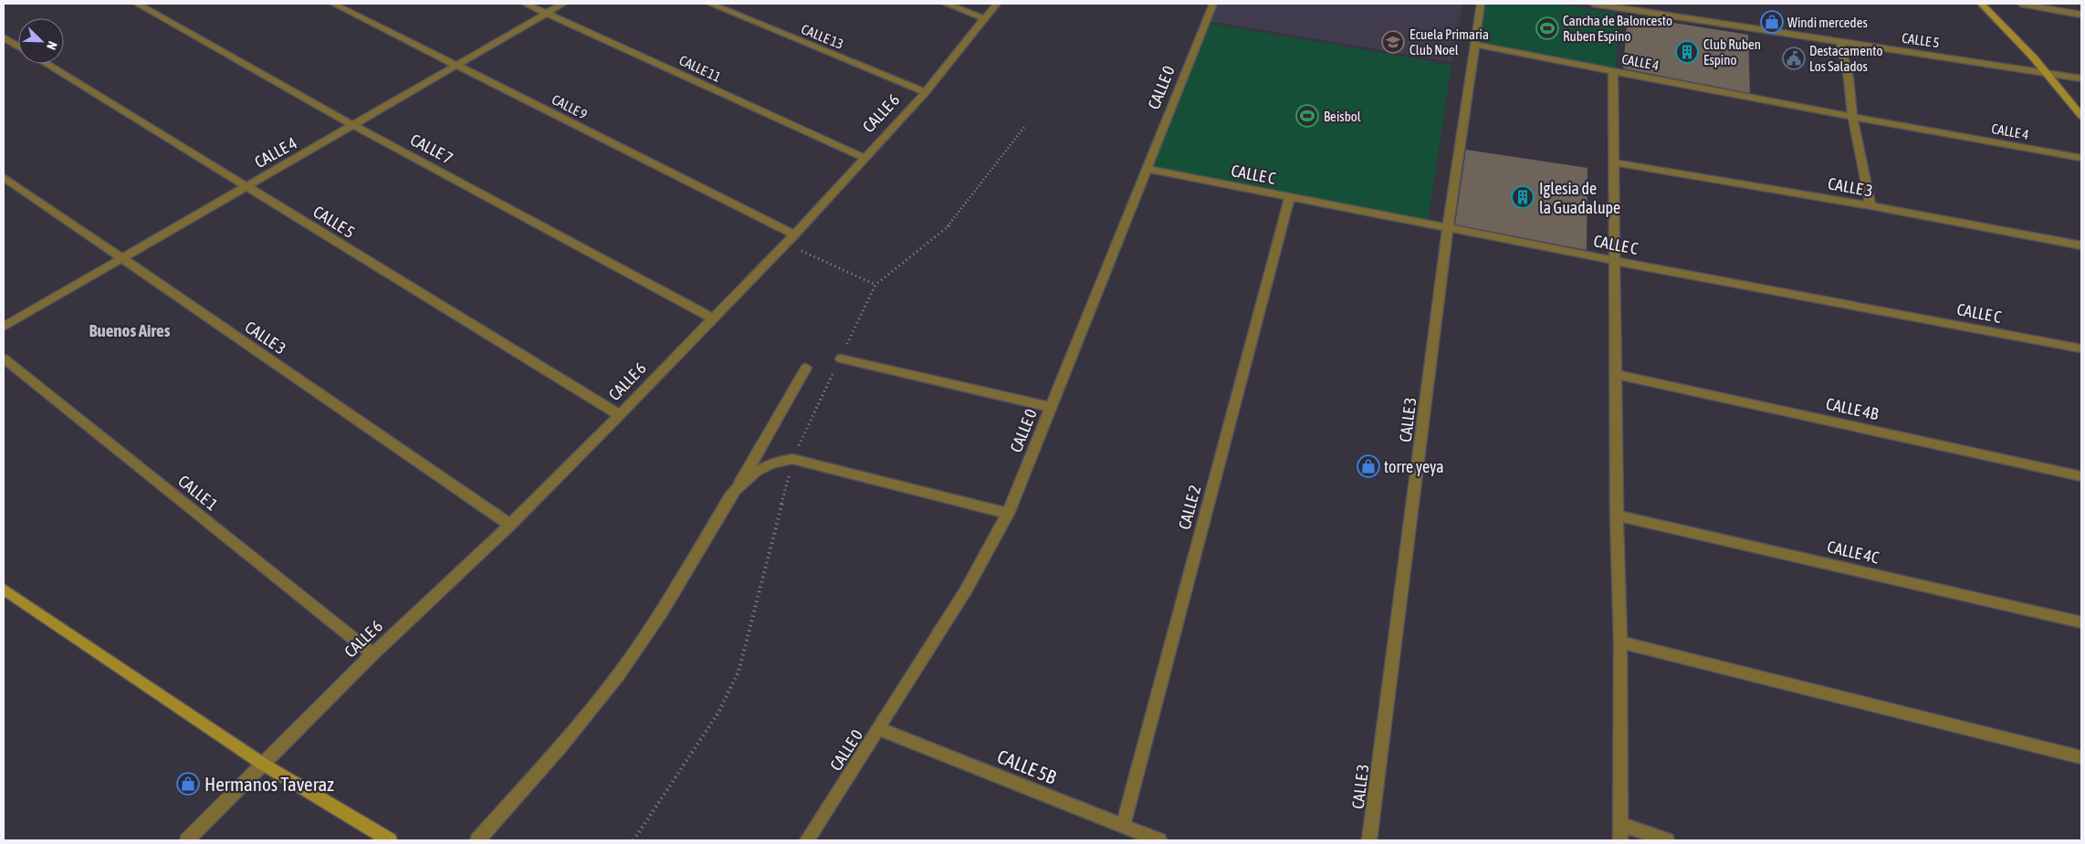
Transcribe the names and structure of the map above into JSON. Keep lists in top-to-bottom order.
{
  "streets": {
    "street": [
      "CALLE 13",
      "CALLE 5",
      "CALLE 4",
      "CALLE 11",
      "CALLE 0",
      "CALLE 9",
      "CALLE 6",
      "CALLE 7",
      "CALLE C",
      "CALLE 3",
      "CALLE 4B",
      "CALLE 1",
      "CALLE 2",
      "CALLE 4C",
      "CALLE 5B"
    ]
  },
  "crossings": [
    ["CALLE 13", "CALLE 6"],
    ["CALLE 5", "CALLE 4"],
    ["CALLE 5", "CALLE 6"],
    ["CALLE 4", "CALLE 11"],
    ["CALLE 4", "CALLE 9"],
    ["CALLE 4", "CALLE 7"],
    ["CALLE 4", "CALLE 3"],
    ["CALLE 11", "CALLE 6"],
    ["CALLE 0", "CALLE C"],
    ["CALLE 0", "CALLE 5B"],
    ["CALLE 9", "CALLE 6"],
    ["CALLE 6", "CALLE 7"],
    ["CALLE 6", "CALLE 3"],
    ["CALLE 6", "CALLE 1"],
    ["CALLE C", "CALLE 3"],
    ["CALLE C", "CALLE 2"],
    ["CALLE 2", "CALLE 5B"]
  ],
  "districts": ["Buenos Aires"],
  "places": {
    "shop": ["Windi mercedes", "torre yeya", "Hermanos Taveraz"],
    "sports": ["Cancha de Baloncesto Ruben Espino", "Beisbol"],
    "school or university": ["Ecuela Primaria Club Noel"],
    "building": ["Club Ruben Espino", "Iglesia de la Guadalupe"],
    "public building": ["Destacamento Los Salados"]
  },
  "north": "bottom right"
}
